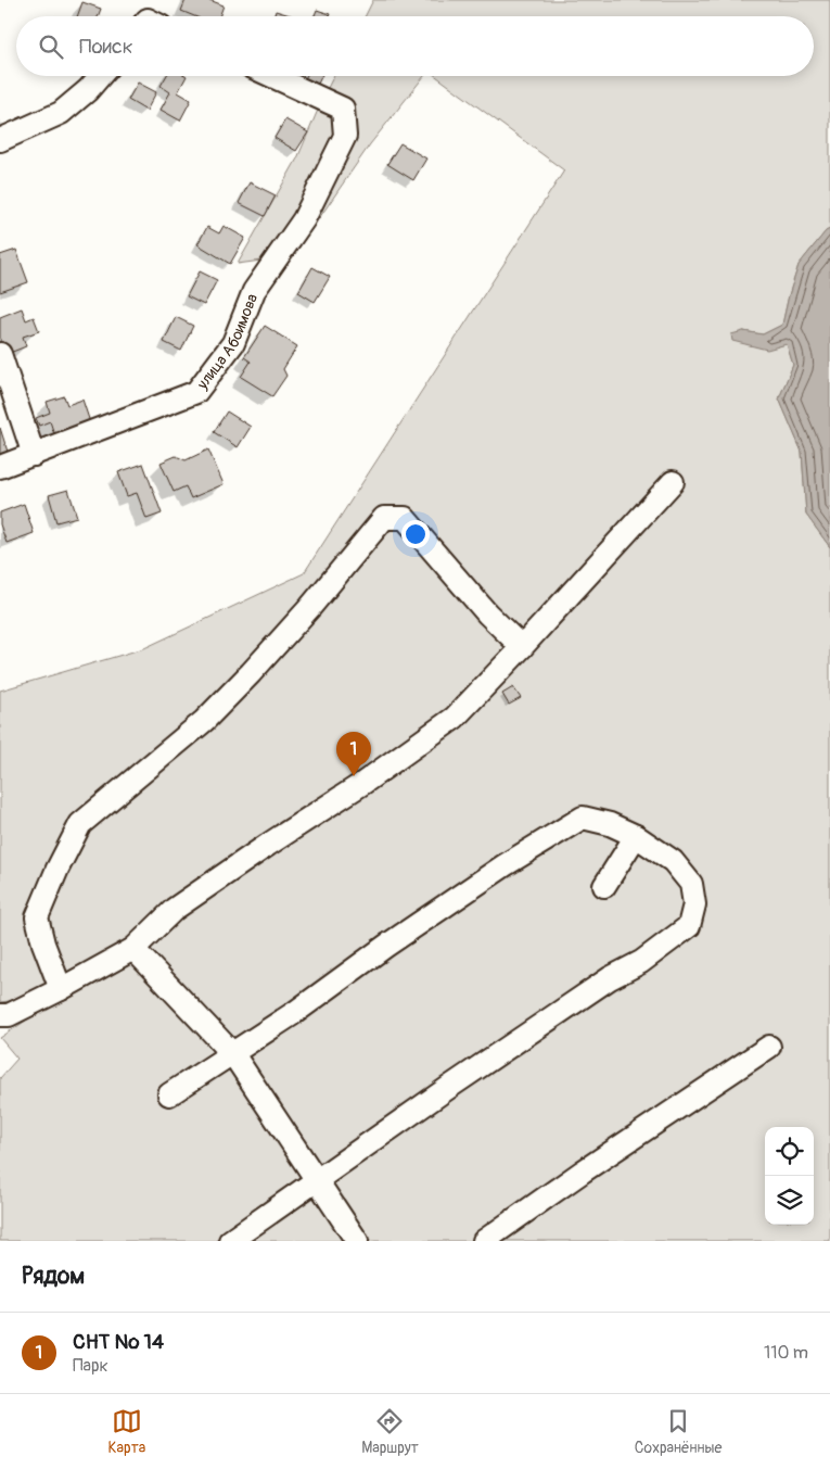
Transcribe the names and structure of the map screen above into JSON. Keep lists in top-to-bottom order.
{
  "streets": {
    "street": ["улица Абоимова"]
  },
  "page": {
    "search": "Поиск",
    "pins": "1",
    "heading": "Рядом",
    "list": [
      {
        "mark": "1",
        "name": "СНТ № 14",
        "note": "Парк",
        "value": "110 m"
      }
    ],
    "nav": ["Карта", "Маршрут", "Сохранённые"]
  }
}
